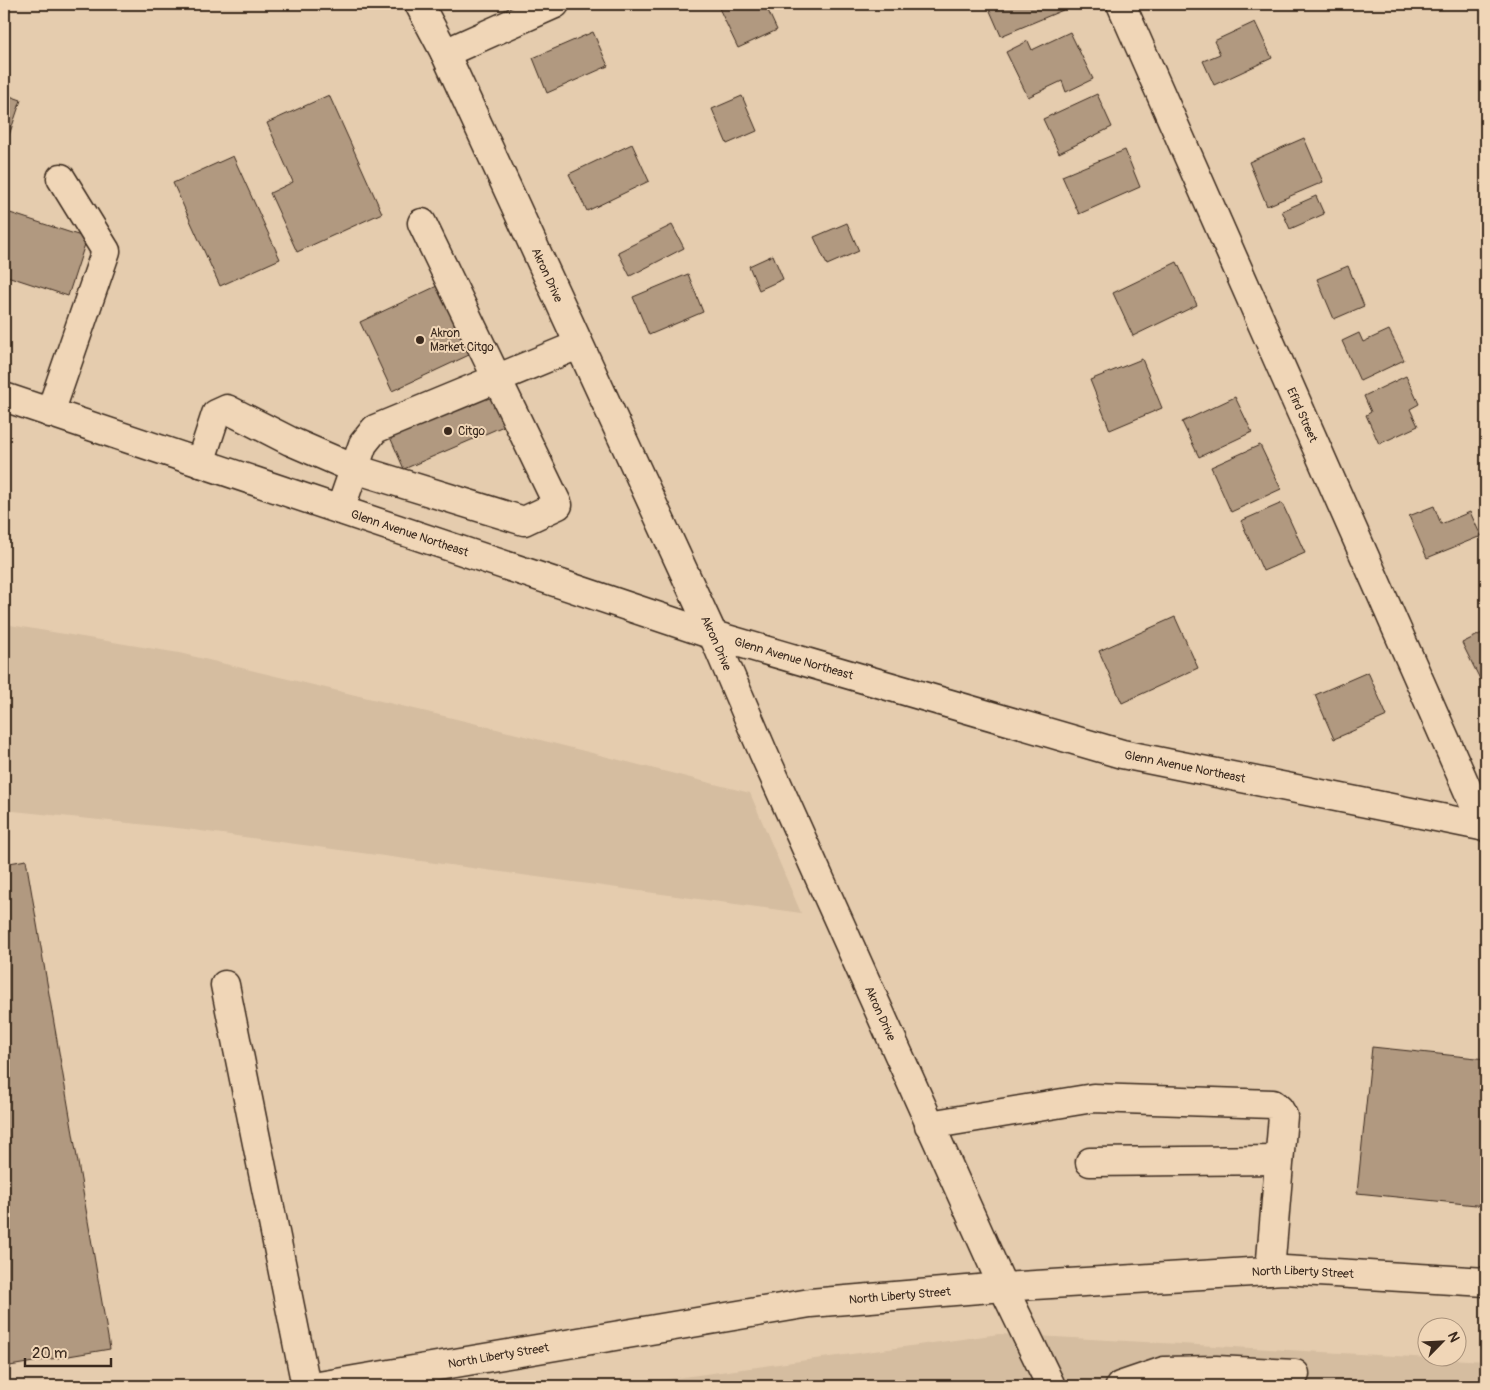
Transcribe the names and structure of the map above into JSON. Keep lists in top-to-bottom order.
{
  "streets": {
    "main road": [
      "Akron Drive",
      "Efird Street",
      "Glenn Avenue Northeast",
      "North Liberty Street"
    ]
  },
  "crossings": [
    ["Akron Drive", "Glenn Avenue Northeast"],
    ["Akron Drive", "North Liberty Street"],
    ["Efird Street", "Glenn Avenue Northeast"]
  ],
  "places": ["Akron Market Citgo", "Citgo"],
  "scale_bar": "20 m",
  "north": "top right"
}
